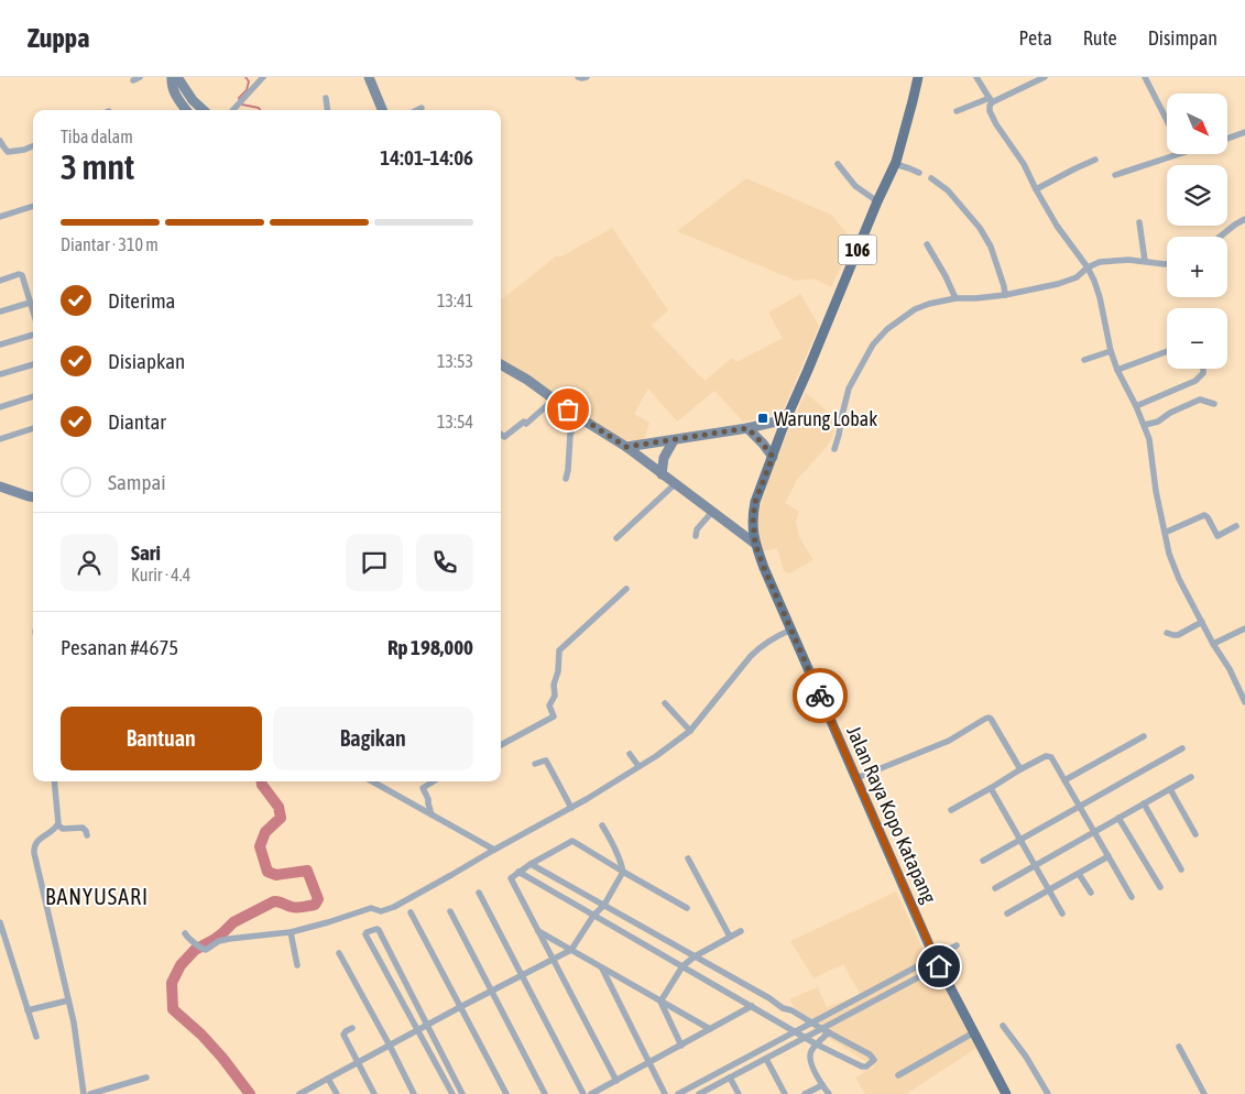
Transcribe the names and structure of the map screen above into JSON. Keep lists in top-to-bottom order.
{
  "streets": {
    "main road": ["106", "Jalan Raya Kopo Katapang"]
  },
  "crossings": [
    ["106", "Jalan Raya Kopo Katapang"]
  ],
  "districts": ["BANYUSARI"],
  "places": {
    "transit": ["Warung Lobak"]
  },
  "north": "bottom right",
  "page": {
    "header": "Zuppa",
    "nav": ["Peta", "Rute", "Disimpan"],
    "map_buttons": ["+", "−"],
    "heading": ["3 mnt", "Tiba dalam", "14:01–14:06"],
    "panel": [
      "Sari",
      "Kurir · 4.4",
      "Pesanan #4675",
      "Rp 198,000"
    ],
    "bar": "Diantar · 310 m",
    "list": [
      ["Diterima", "13:41"],
      ["Disiapkan", "13:53"],
      ["Diantar", "13:54"],
      "Sampai"
    ],
    "buttons": ["Bantuan", "Bagikan"]
  }
}
